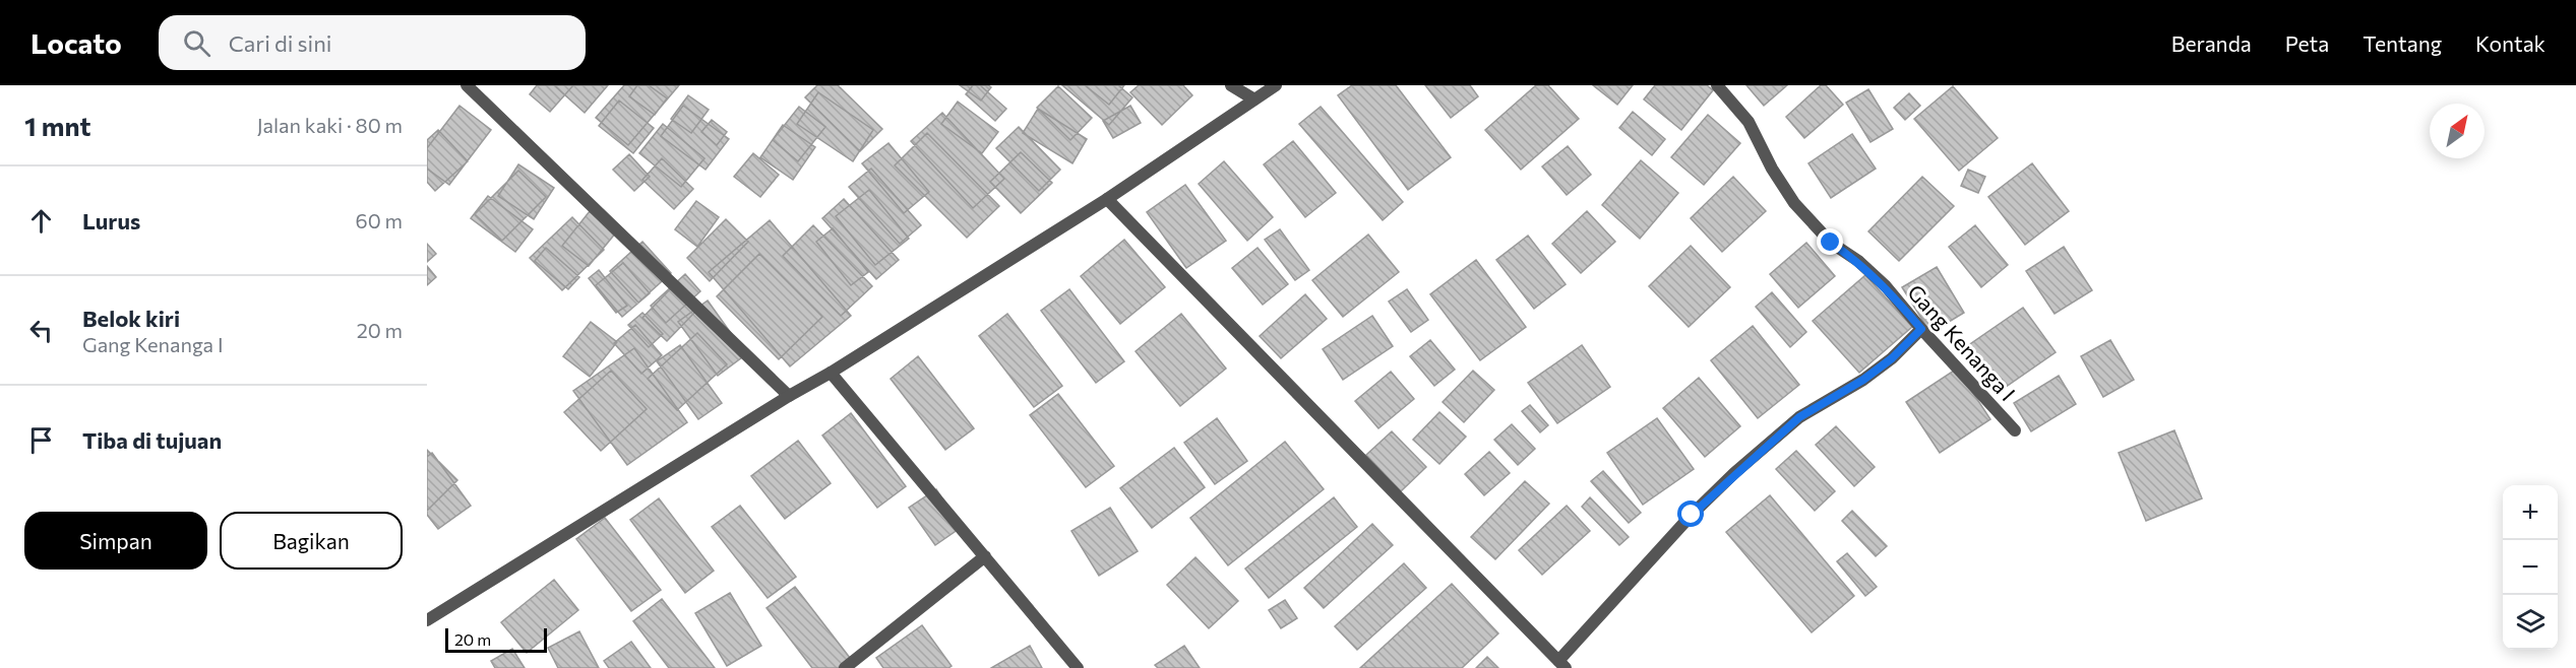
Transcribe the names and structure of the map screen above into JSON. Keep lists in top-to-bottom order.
{
  "streets": {
    "street": ["Gang Kenanga I"]
  },
  "scale_bar": "20 m",
  "north": "top right",
  "page": {
    "header": "Locato",
    "search": "Cari di sini",
    "nav": [
      "Beranda",
      "Peta",
      "Tentang",
      "Kontak"
    ],
    "heading": ["1 mnt", "Jalan kaki · 80 m"],
    "list": [
      ["Lurus", "60 m"],
      ["Belok kiri", "Gang Kenanga I", "20 m"],
      "Tiba di tujuan"
    ],
    "map_buttons": ["+", "−"],
    "buttons": ["Simpan", "Bagikan"],
    "scale": "20 m"
  }
}
